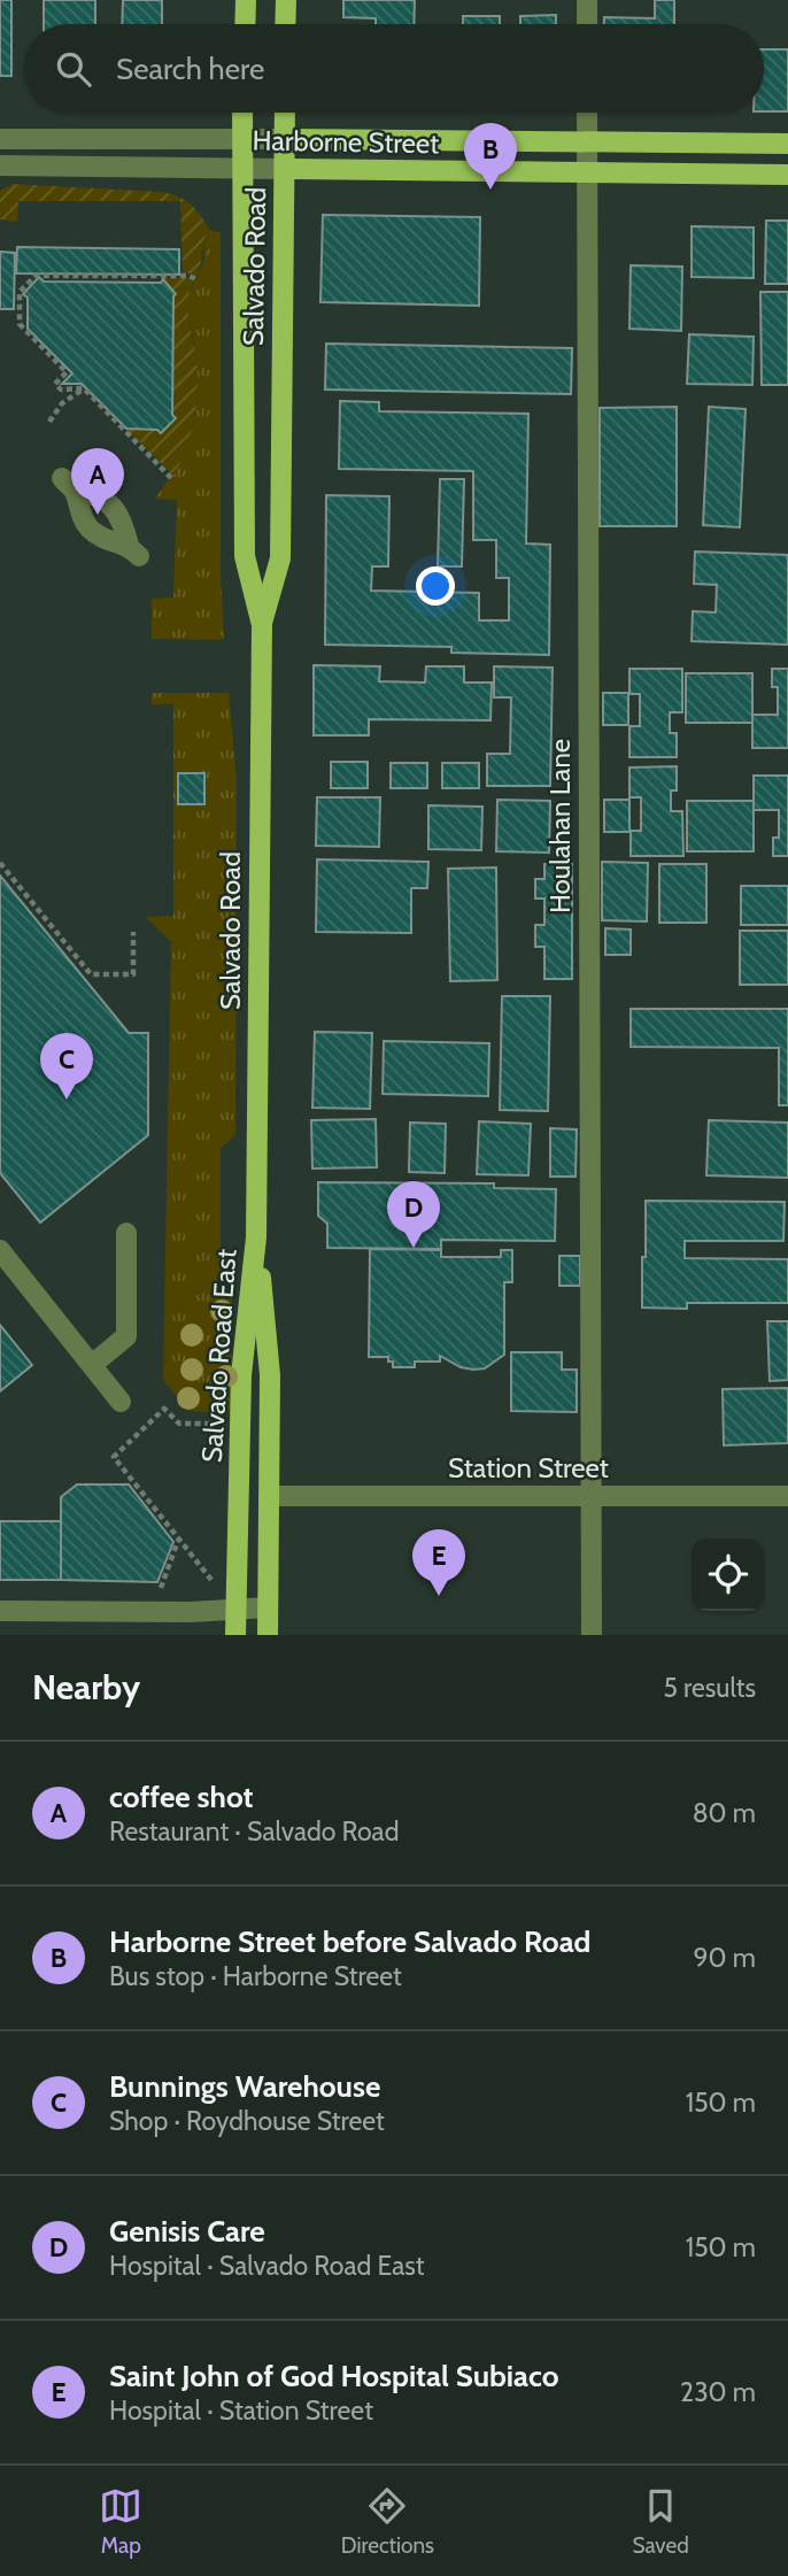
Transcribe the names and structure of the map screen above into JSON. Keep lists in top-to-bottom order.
{
  "streets": {
    "main road": ["Harborne Street", "Salvado Road", "Salvado Road East"],
    "street": ["Houlahan Lane", "Station Street"]
  },
  "crossings": [
    ["Harborne Street", "Salvado Road"],
    ["Harborne Street", "Houlahan Lane"],
    ["Salvado Road", "Salvado Road East"],
    ["Houlahan Lane", "Station Street"],
    ["Salvado Road East", "Station Street"]
  ],
  "page": {
    "search": "Search here",
    "pins": [
      "B",
      "A",
      "C",
      "D",
      "E"
    ],
    "heading": ["Nearby", "5 results"],
    "list": [
      {
        "mark": "A",
        "name": "coffee shot",
        "note": "Restaurant · Salvado Road",
        "value": "80 m"
      },
      {
        "mark": "B",
        "name": "Harborne Street before Salvado Road",
        "note": "Bus stop · Harborne Street",
        "value": "90 m"
      },
      {
        "mark": "C",
        "name": "Bunnings Warehouse",
        "note": "Shop · Roydhouse Street",
        "value": "150 m"
      },
      {
        "mark": "D",
        "name": "Genisis Care",
        "note": "Hospital · Salvado Road East",
        "value": "150 m"
      },
      {
        "mark": "E",
        "name": "Saint John of God Hospital Subiaco",
        "note": "Hospital · Station Street",
        "value": "230 m"
      }
    ],
    "nav": ["Map", "Directions", "Saved"]
  }
}
